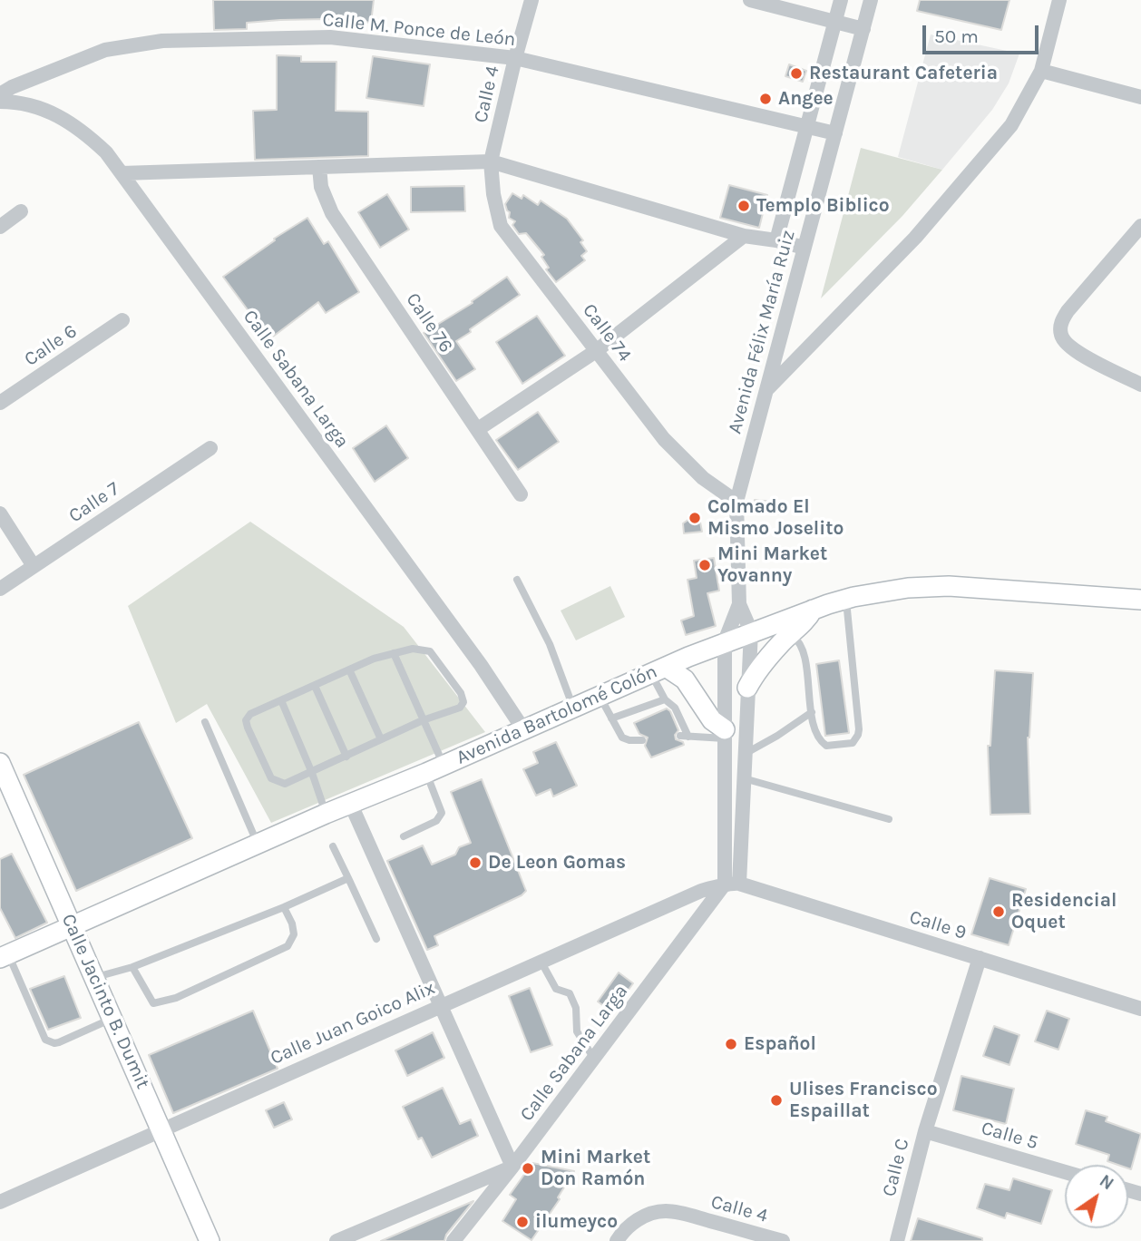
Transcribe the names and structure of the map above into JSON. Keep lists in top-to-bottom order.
{
  "streets": {
    "main road": ["Avenida Bartolomé Colón", "Calle Jacinto B. Dumit"],
    "street": [
      "Calle M. Ponce de León",
      "Calle 4",
      "Calle 76",
      "Avenida Félix María Ruiz",
      "Calle 74",
      "Calle 6",
      "Calle Sabana Larga",
      "Calle 7",
      "Calle 9",
      "Calle Juan Goico Alix",
      "Calle 5",
      "Calle C"
    ]
  },
  "crossings": [
    ["Calle M. Ponce de León", "Calle 4"],
    ["Calle M. Ponce de León", "Avenida Félix María Ruiz"],
    ["Calle 4", "Calle 74"],
    ["Avenida Félix María Ruiz", "Calle 74"],
    ["Avenida Félix María Ruiz", "Avenida Bartolomé Colón"],
    ["Calle Sabana Larga", "Avenida Bartolomé Colón"],
    ["Calle Sabana Larga", "Calle 9"],
    ["Calle Sabana Larga", "Calle Juan Goico Alix"],
    ["Avenida Bartolomé Colón", "Calle Jacinto B. Dumit"],
    ["Calle 9", "Calle Juan Goico Alix"],
    ["Calle 9", "Calle C"],
    ["Calle Jacinto B. Dumit", "Calle Juan Goico Alix"],
    ["Calle 5", "Calle C"]
  ],
  "places": [
    "Restaurant Cafeteria",
    "Angee",
    "Templo Biblico",
    "Colmado El Mismo Joselito",
    "Mini Market Yovanny",
    "De Leon Gomas",
    "Residencial Oquet",
    "Español",
    "Ulises Francisco Espaillat",
    "Mini Market Don Ramón",
    "ilumeyco"
  ],
  "scale_bar": "50 m",
  "north": "top right"
}
